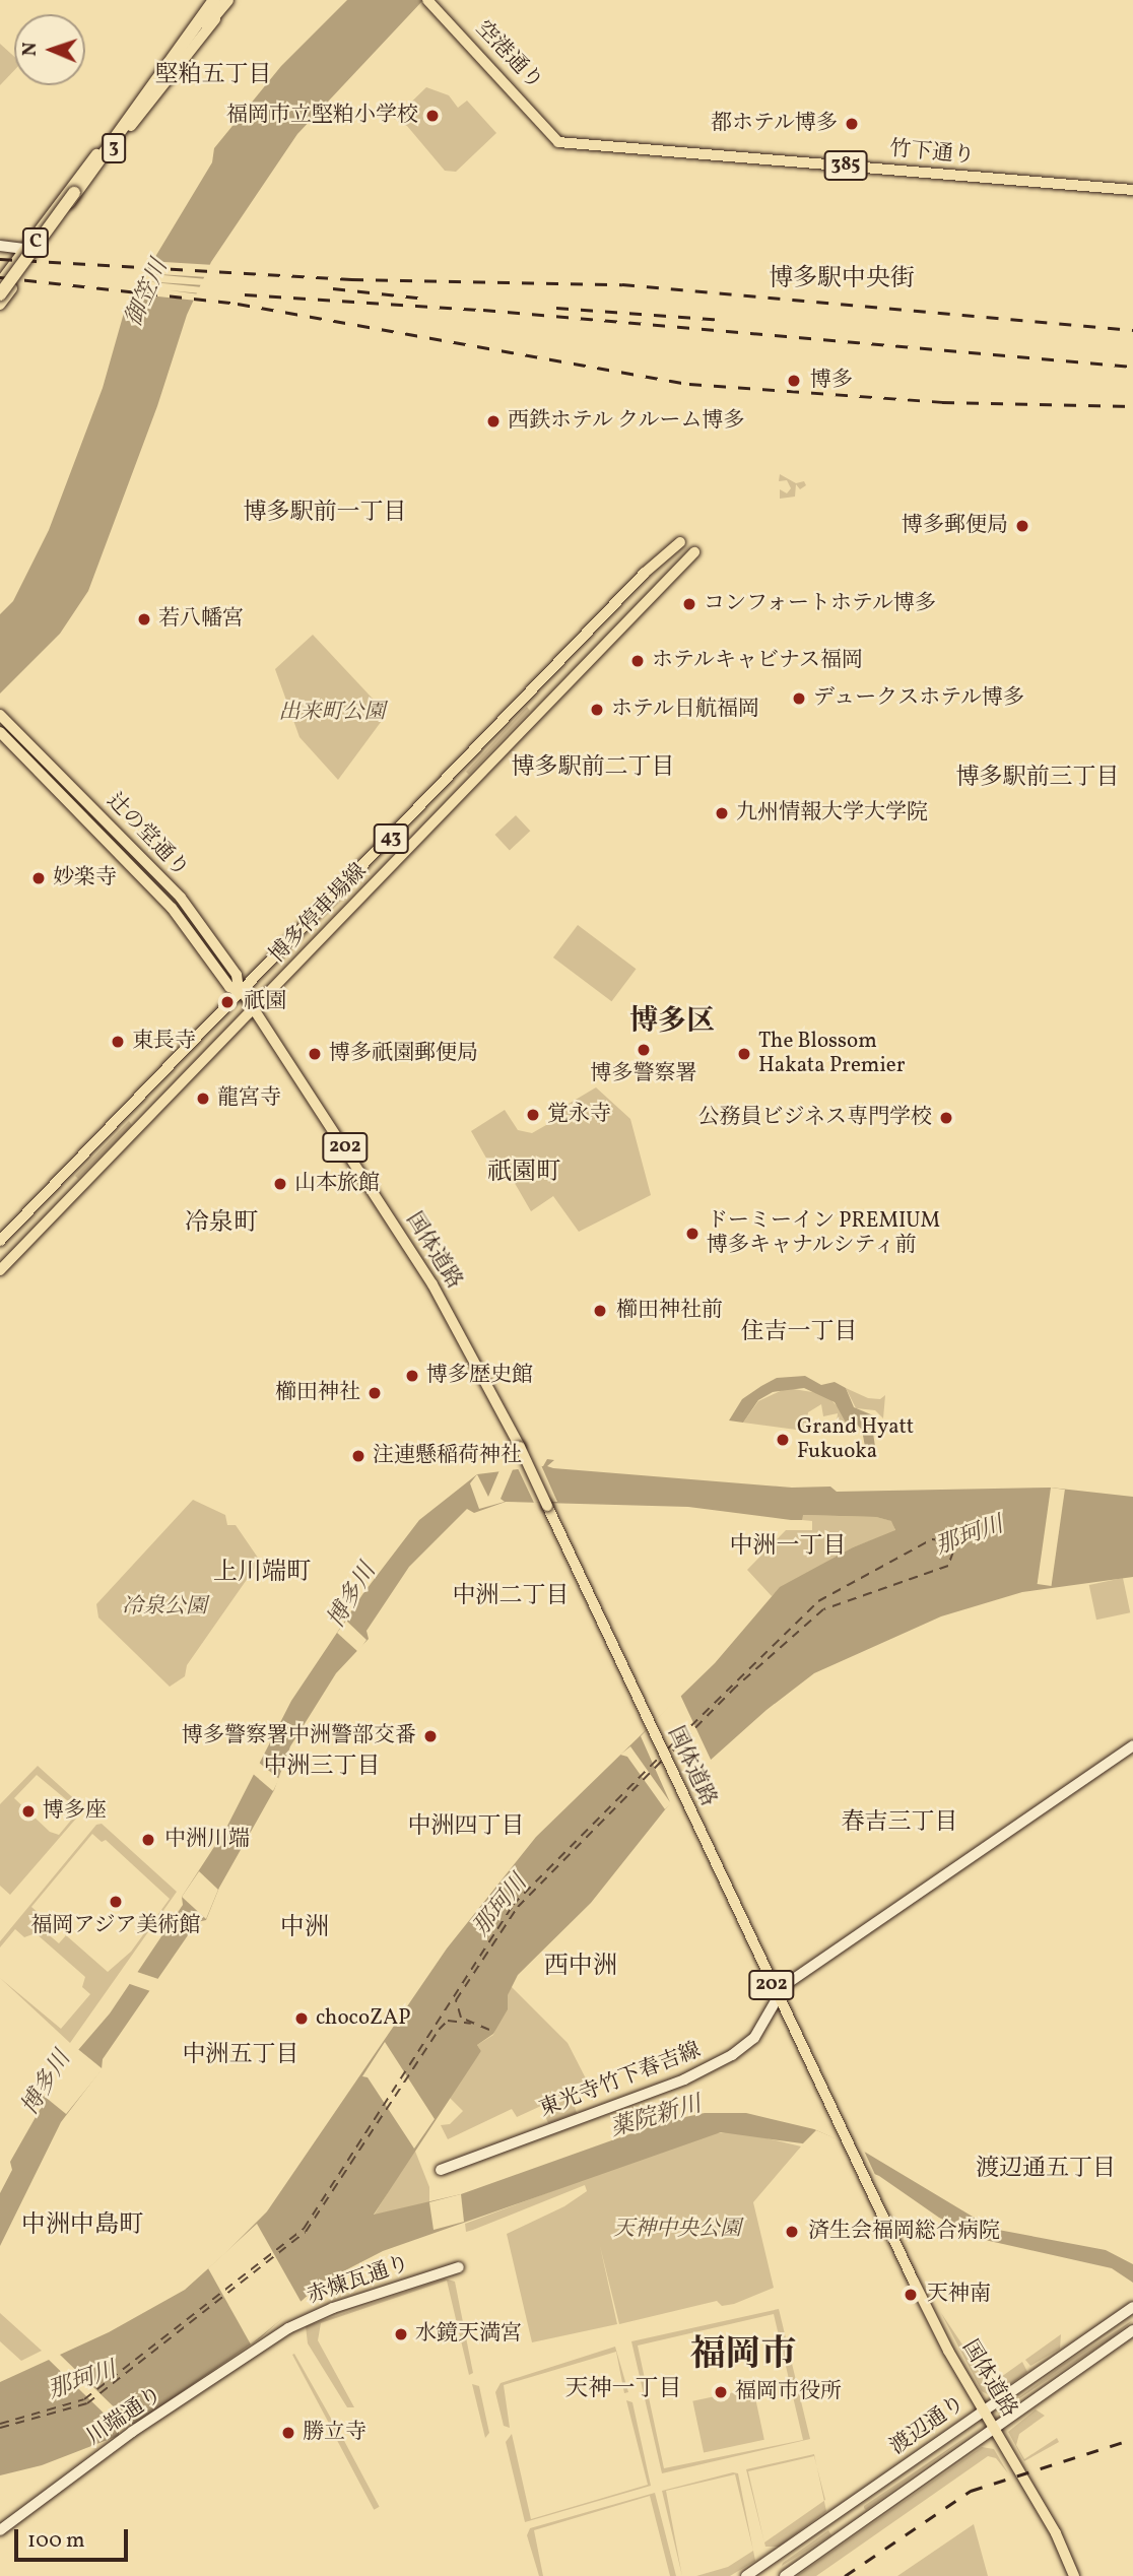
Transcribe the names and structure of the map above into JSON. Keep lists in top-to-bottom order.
{
  "streets": {
    "highway": ["C"],
    "main road": [
      "空港通り",
      "3",
      "竹下通り",
      "385",
      "辻の堂通り",
      "43",
      "博多停車場線",
      "202",
      "国体道路",
      "東光寺竹下春吉線",
      "赤煉瓦通り",
      "川端通り",
      "渡辺通り"
    ]
  },
  "crossings": [
    ["空港通り", "竹下通り"],
    ["3", "C"],
    ["辻の堂通り", "博多停車場線"],
    ["辻の堂通り", "国体道路"],
    ["博多停車場線", "国体道路"],
    ["国体道路", "東光寺竹下春吉線"],
    ["国体道路", "渡辺通り"],
    ["赤煉瓦通り", "川端通り"]
  ],
  "districts": [
    "堅粕五丁目",
    "博多駅中央街",
    "博多駅前一丁目",
    "博多駅前二丁目",
    "博多駅前三丁目",
    "博多区",
    "祇園町",
    "冷泉町",
    "住吉一丁目",
    "中洲一丁目",
    "上川端町",
    "中洲二丁目",
    "中洲三丁目",
    "春吉三丁目",
    "中洲四丁目",
    "中洲",
    "西中洲",
    "中洲五丁目",
    "渡辺通五丁目",
    "中洲中島町",
    "福岡市",
    "天神一丁目"
  ],
  "water": [
    "御笠川",
    "那珂川",
    "博多川",
    "薬院新川"
  ],
  "parks": ["出来町公園", "冷泉公園", "天神中央公園"],
  "places": [
    "福岡市立堅粕小学校",
    "都ホテル博多",
    "博多",
    "西鉄ホテル クルーム博多",
    "博多郵便局",
    "コンフォートホテル博多",
    "若八幡宮",
    "ホテルキャビナス福岡",
    "デュークスホテル博多",
    "ホテル日航福岡",
    "九州情報大学大学院",
    "妙楽寺",
    "祇園",
    "東長寺",
    "博多警察署",
    "博多祇園郵便局",
    "The Blossom Hakata Premier",
    "龍宮寺",
    "覚永寺",
    "公務員ビジネス専門学校",
    "山本旅館",
    "ドーミーイン PREMIUM 博多キャナルシティ前",
    "櫛田神社前",
    "博多歴史館",
    "櫛田神社",
    "Grand Hyatt Fukuoka",
    "注連懸稲荷神社",
    "博多警察署中洲警部交番",
    "博多座",
    "中洲川端",
    "福岡アジア美術館",
    "chocoZAP",
    "済生会福岡総合病院",
    "天神南",
    "水鏡天満宮",
    "福岡市役所",
    "勝立寺"
  ],
  "scale_bar": "100 m",
  "north": "left"
}
